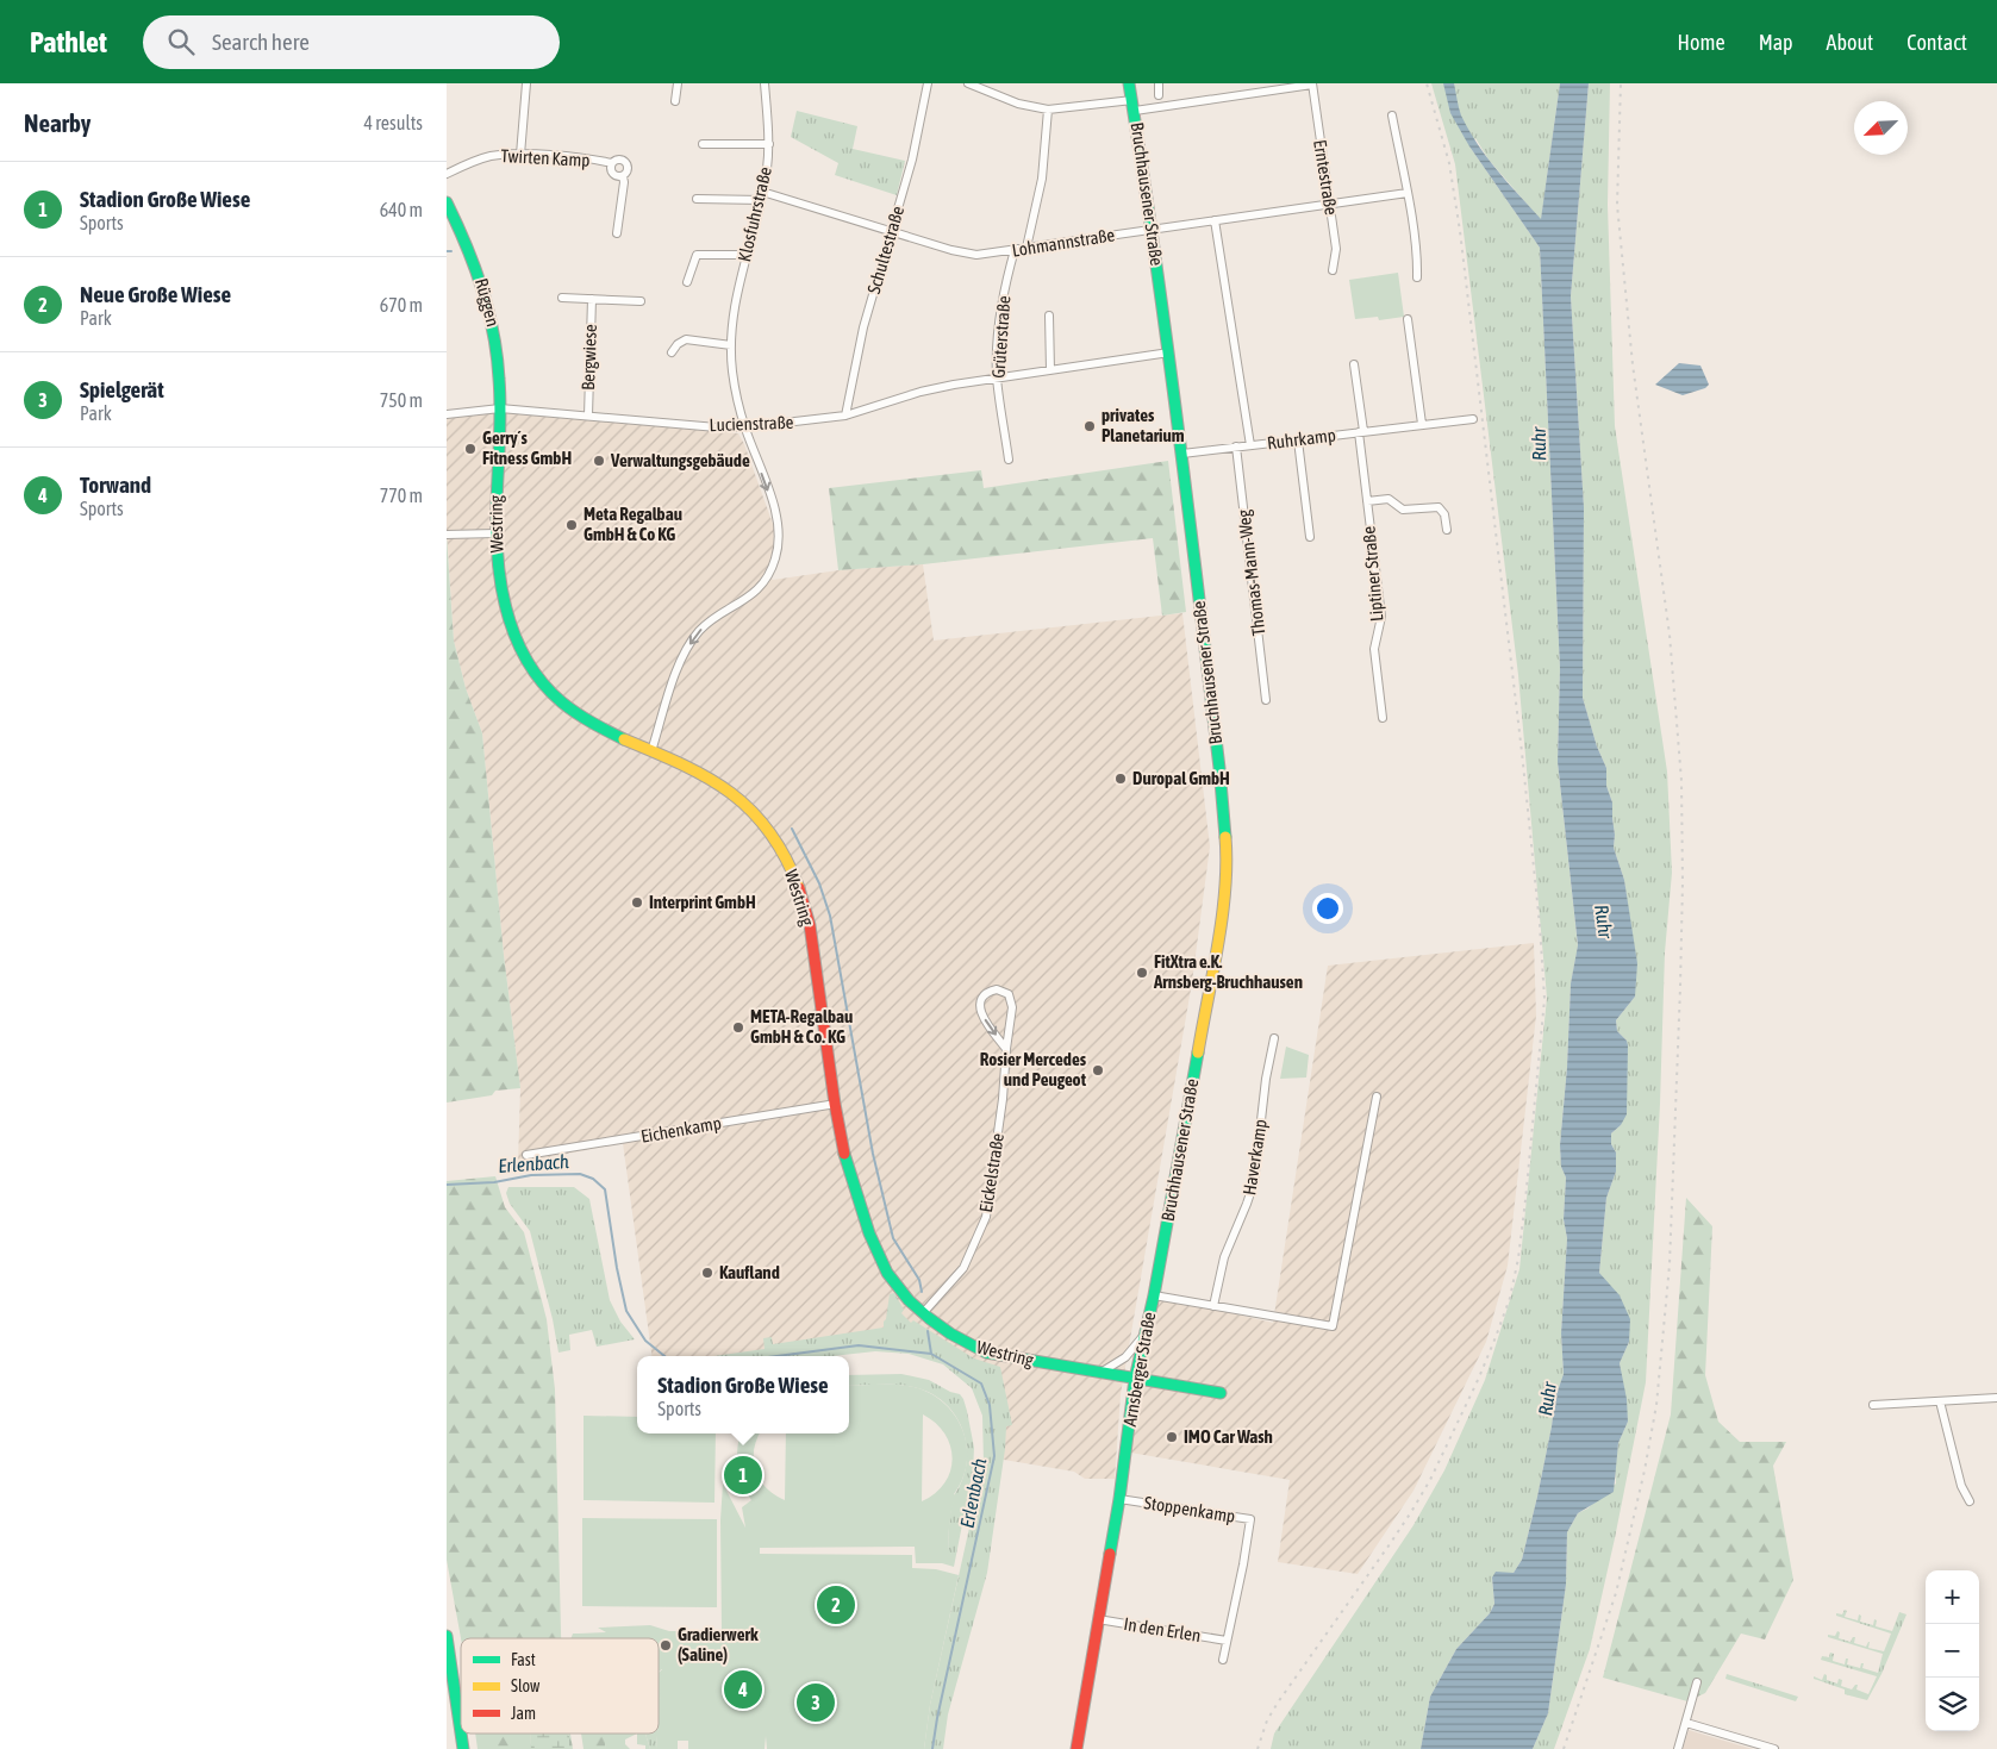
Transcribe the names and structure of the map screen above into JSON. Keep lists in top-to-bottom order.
{
  "streets": {
    "main road": [
      "Bruchhausener Straße",
      "Rüggen",
      "Westring",
      "Arnsberger Straße"
    ],
    "street": [
      "Twirten Kamp",
      "Erntestraße",
      "Klosfuhrstraße",
      "Lohmannstraße",
      "Schultestraße",
      "Grüterstraße",
      "Bergwiese",
      "Lucienstraße",
      "Ruhrkamp",
      "Thomas-Mann-Weg",
      "Liptiner Straße",
      "Eichenkamp",
      "Haverkamp",
      "Eickelstraße",
      "Stoppenkamp",
      "In den Erlen"
    ]
  },
  "crossings": [
    ["Erntestraße", "Lohmannstraße"],
    ["Bruchhausener Straße", "Lohmannstraße"],
    ["Bruchhausener Straße", "Lucienstraße"],
    ["Bruchhausener Straße", "Ruhrkamp"],
    ["Bruchhausener Straße", "Arnsberger Straße"],
    ["Klosfuhrstraße", "Lohmannstraße"],
    ["Klosfuhrstraße", "Lucienstraße"],
    ["Klosfuhrstraße", "Westring"],
    ["Lohmannstraße", "Schultestraße"],
    ["Lohmannstraße", "Grüterstraße"],
    ["Schultestraße", "Lucienstraße"],
    ["Rüggen", "Lucienstraße"],
    ["Rüggen", "Westring"],
    ["Grüterstraße", "Lucienstraße"],
    ["Bergwiese", "Lucienstraße"],
    ["Lucienstraße", "Westring"],
    ["Ruhrkamp", "Thomas-Mann-Weg"],
    ["Ruhrkamp", "Liptiner Straße"],
    ["Westring", "Eichenkamp"],
    ["Westring", "Eickelstraße"],
    ["Westring", "Arnsberger Straße"],
    ["Haverkamp", "Arnsberger Straße"],
    ["Arnsberger Straße", "Stoppenkamp"],
    ["Arnsberger Straße", "In den Erlen"],
    ["Stoppenkamp", "In den Erlen"]
  ],
  "one_way": ["Klosfuhrstraße"],
  "water": ["Ruhr", "Erlenbach"],
  "places": [
    "privates Planetarium",
    "Gerry´s Fitness GmbH",
    "Verwaltungsgebäude",
    "Meta Regalbau GmbH & Co KG",
    "Duropal GmbH",
    "Interprint GmbH",
    "FitXtra e.K. Arnsberg-Bruchhausen",
    "META-Regalbau GmbH & Co. KG",
    "Rosier Mercedes und Peugeot",
    "Kaufland",
    "IMO Car Wash",
    "Gradierwerk (Saline)"
  ],
  "legend": ["Fast", "Slow", "Jam"],
  "north": "bottom left",
  "page": {
    "header": "Pathlet",
    "search": "Search here",
    "nav": [
      "Home",
      "Map",
      "About",
      "Contact"
    ],
    "heading": ["Nearby", "4 results"],
    "list": [
      {
        "mark": "1",
        "name": "Stadion Große Wiese",
        "note": "Sports",
        "value": "640 m"
      },
      {
        "mark": "2",
        "name": "Neue Große Wiese",
        "note": "Park",
        "value": "670 m"
      },
      {
        "mark": "3",
        "name": "Spielgerät",
        "note": "Park",
        "value": "750 m"
      },
      {
        "mark": "4",
        "name": "Torwand",
        "note": "Sports",
        "value": "770 m"
      }
    ],
    "popup": ["Stadion Große Wiese", "Sports"],
    "pins": [
      "1",
      "2",
      "4",
      "3"
    ],
    "map_buttons": ["+", "−"]
  }
}
